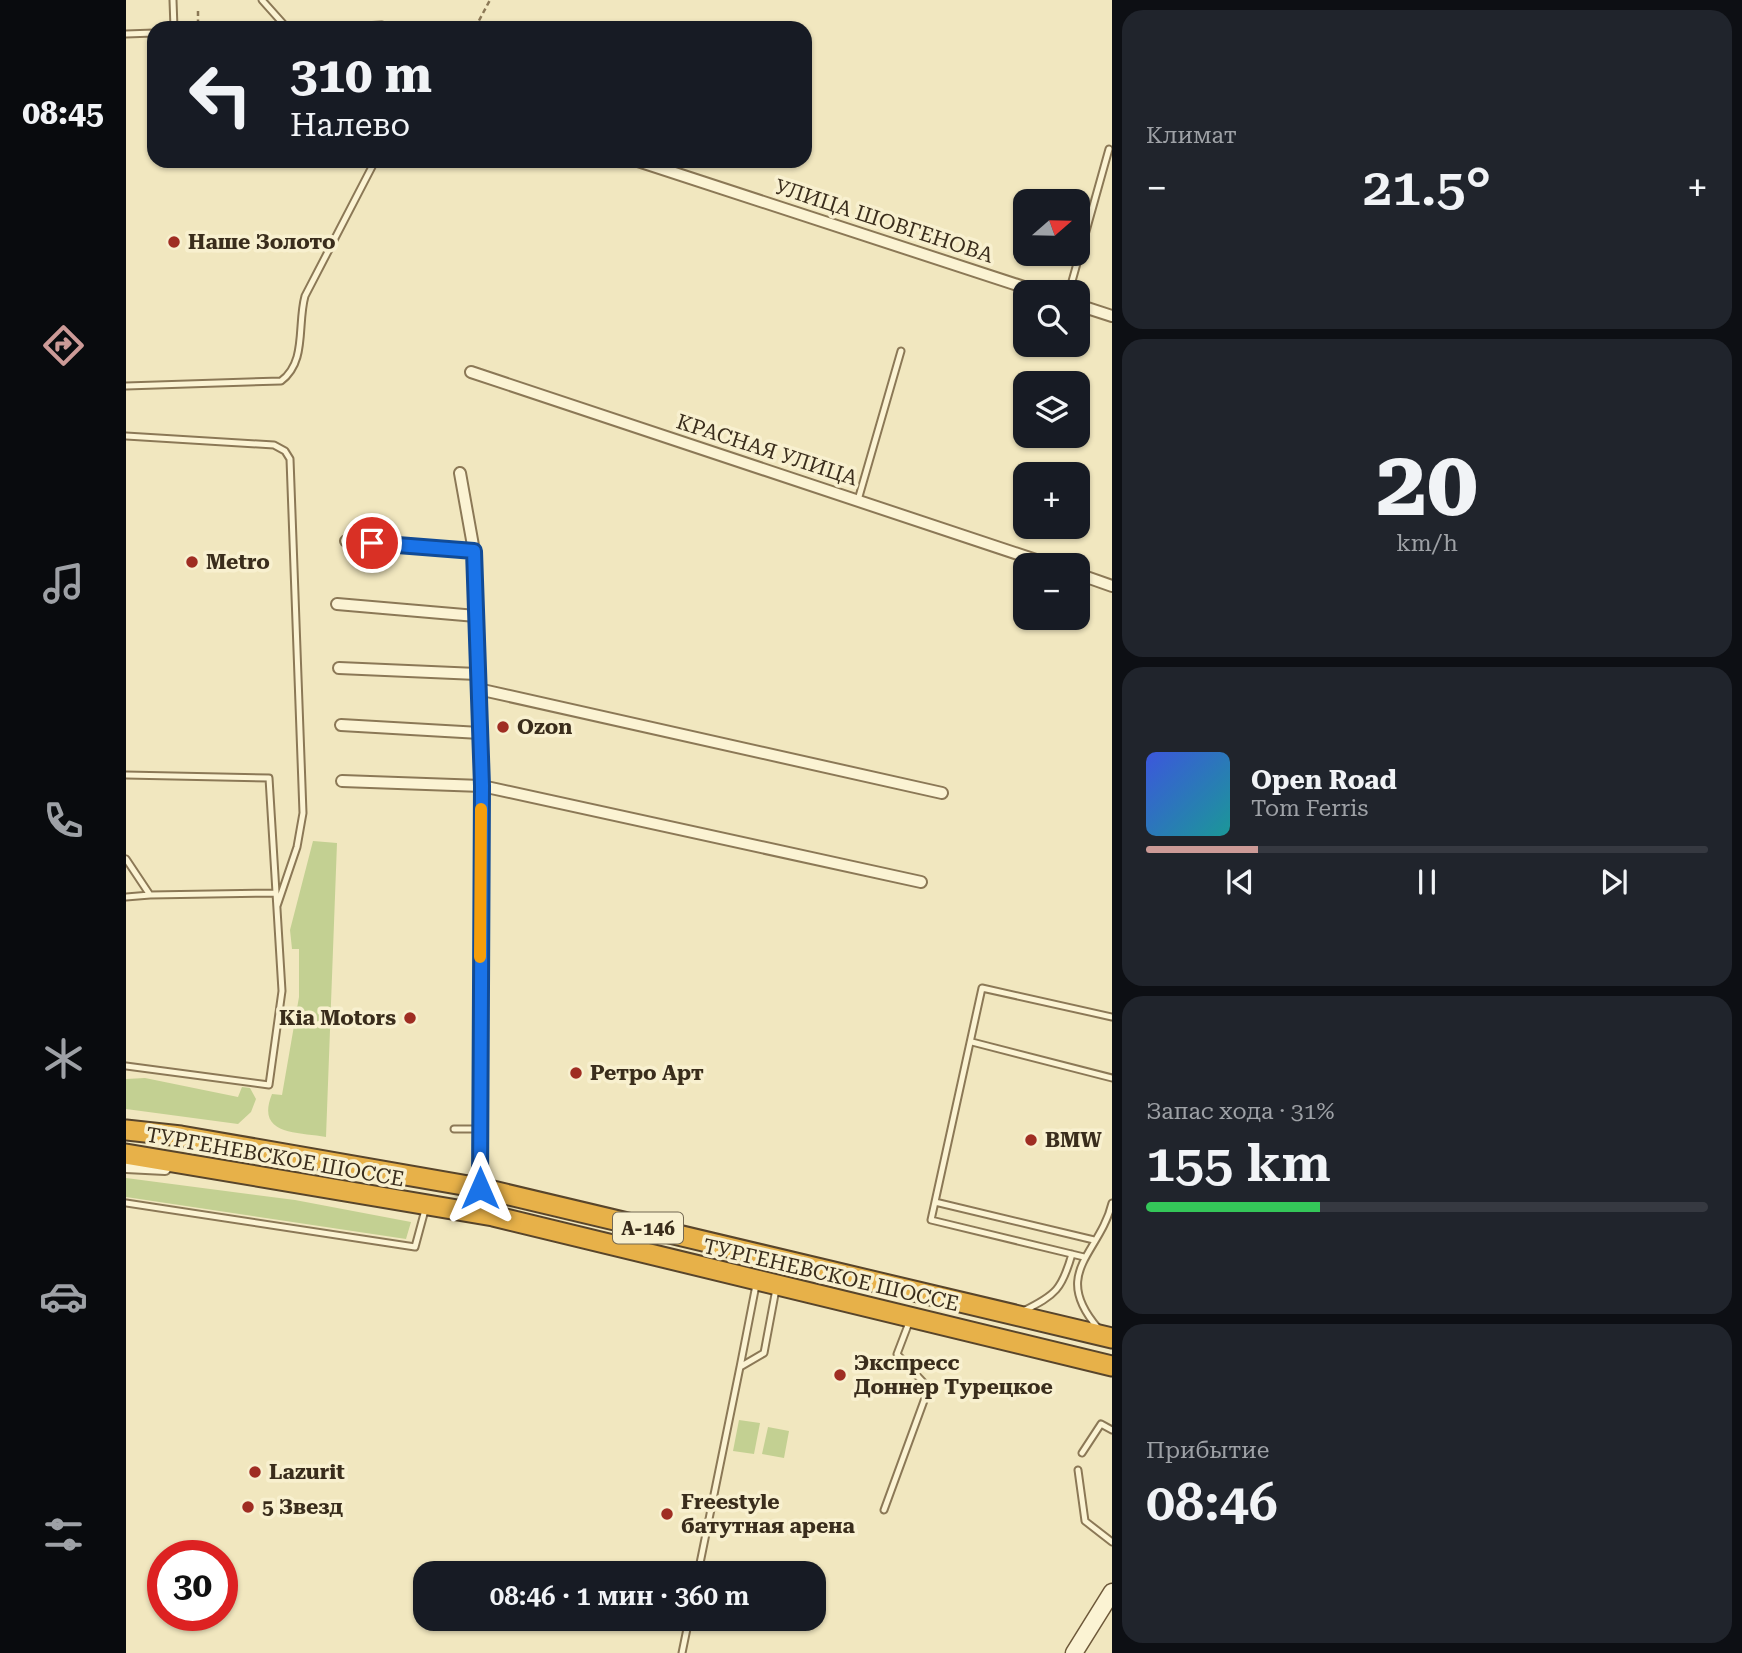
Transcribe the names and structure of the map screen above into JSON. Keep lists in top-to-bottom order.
{
  "streets": {
    "highway": ["ТУРГЕНЕВСКОЕ ШОССЕ", "А-146"],
    "street": ["УЛИЦА ШОВГЕНОВА", "КРАСНАЯ УЛИЦА"]
  },
  "places": [
    "Наше Золото",
    "Metro",
    "Ozon",
    "Kia Motors",
    "Ретро Арт",
    "BMW",
    "Экспресс Доннер Турецкое",
    "Lazurit",
    "5 Звезд",
    "Freestyle батутная арена"
  ],
  "north": "right",
  "page": {
    "tabs": "08:45",
    "tile": [
      "Климат",
      ["20", "km/h"],
      ["Запас хода · 31%", "155 km"],
      ["Прибытие", "08:46"]
    ],
    "turn": ["310 m", "Налево"],
    "heat": ["−", "21.5°", "+"],
    "map_buttons": ["+", "−"],
    "song": ["Open Road", "Tom Ferris"],
    "limit": "30",
    "trip": "08:46 · 1 мин · 360 m"
  }
}
